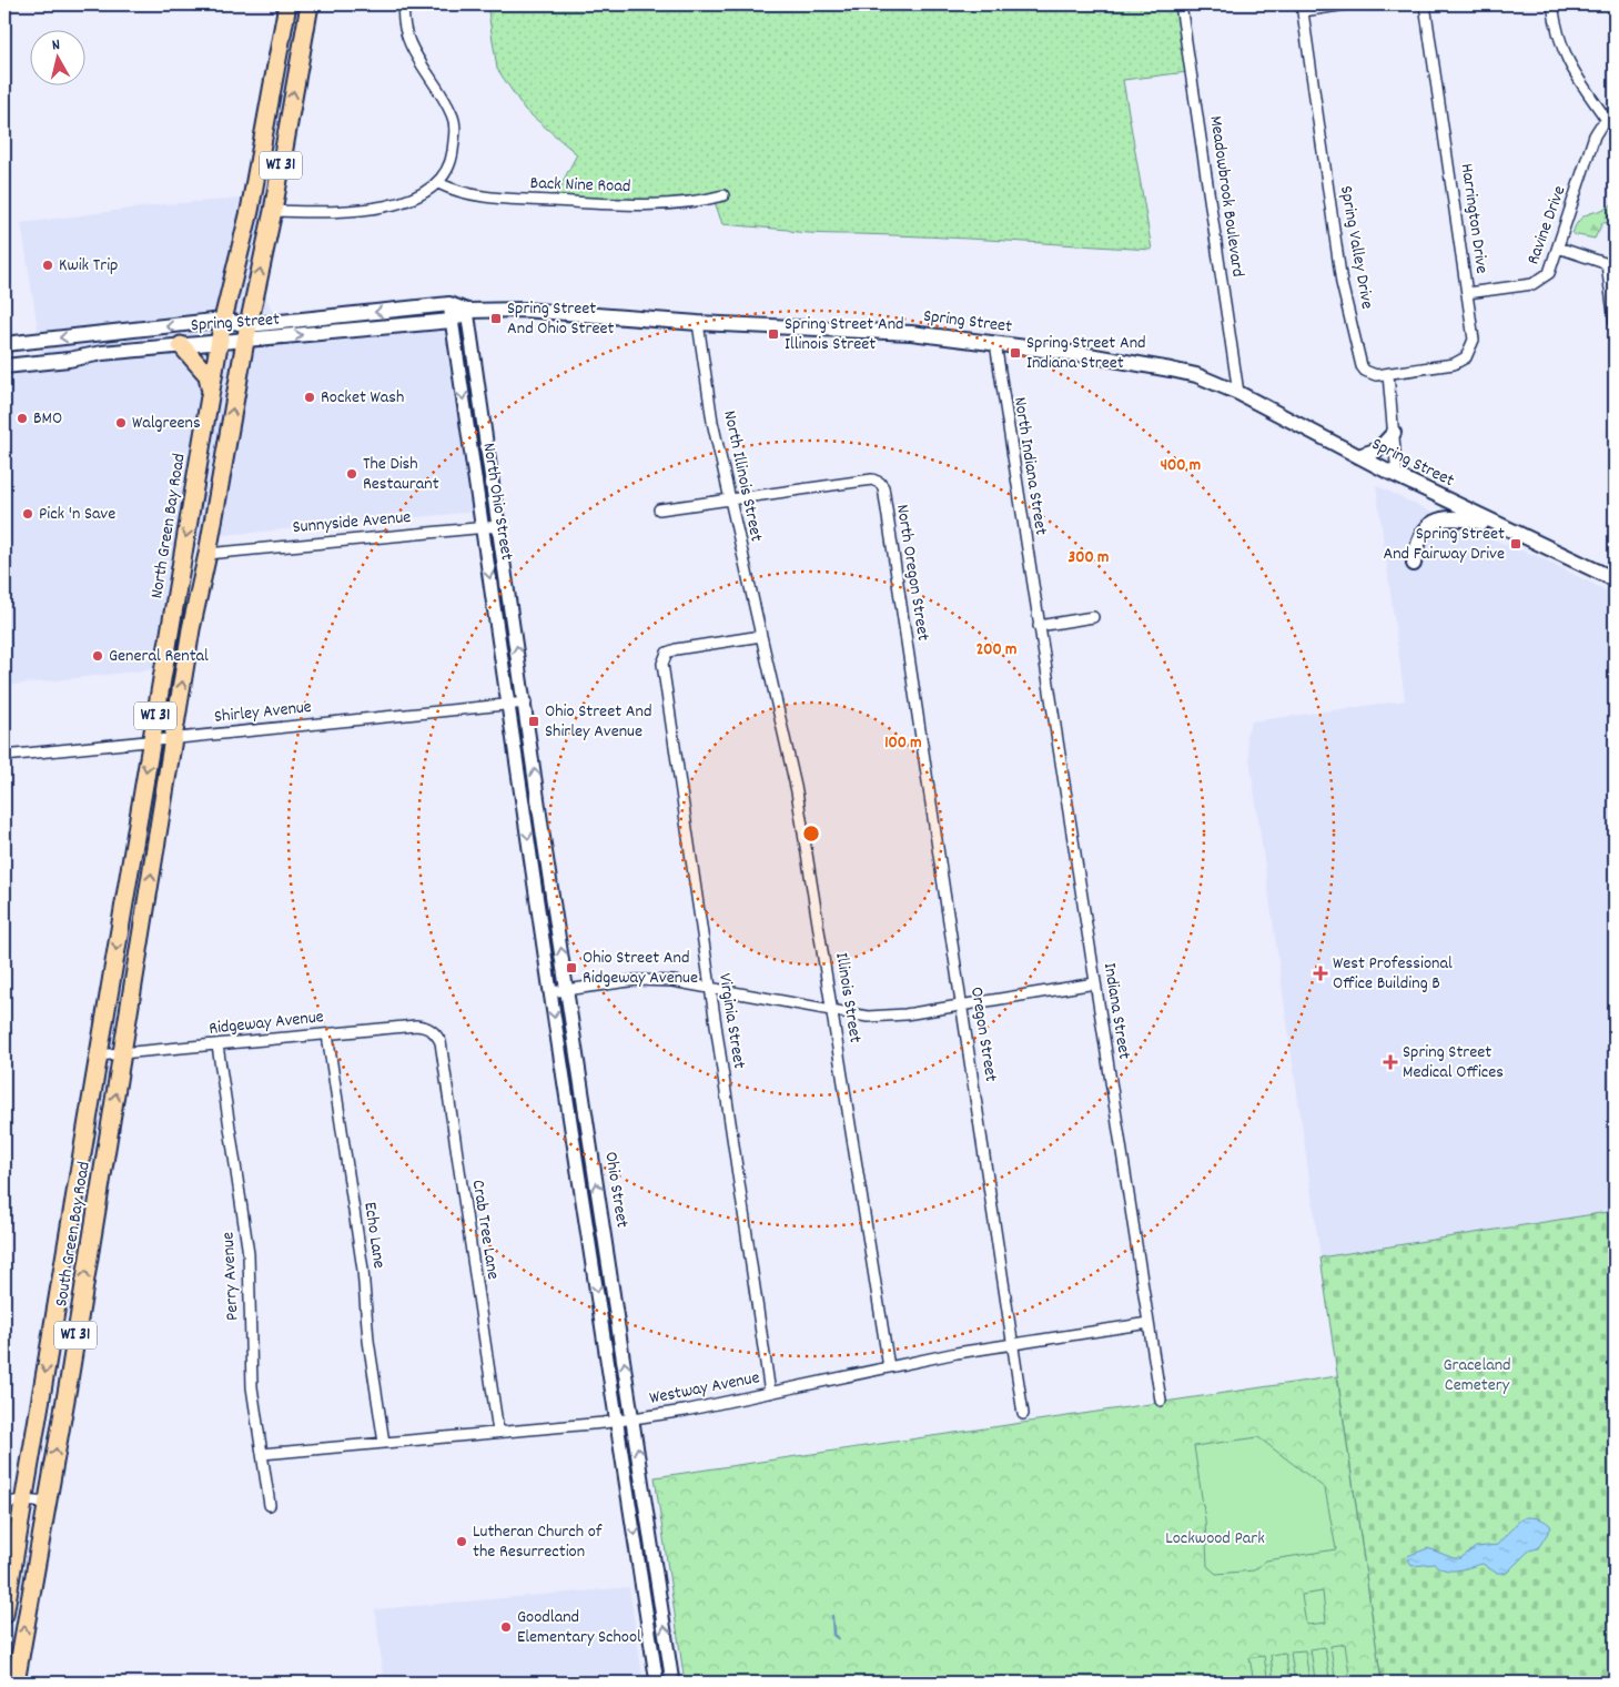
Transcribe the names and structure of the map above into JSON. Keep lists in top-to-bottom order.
{
  "streets": {
    "main road": [
      "WI 31",
      "Spring Street",
      "North Green Bay Road",
      "South Green Bay Road"
    ],
    "street": [
      "Back Nine Road",
      "Meadowbrook Boulevard",
      "Harrington Drive",
      "Ravine Drive",
      "Spring Valley Drive",
      "North Indiana Street",
      "North Illinois Street",
      "North Ohio Street",
      "Sunnyside Avenue",
      "North Oregon Street",
      "Shirley Avenue",
      "Illinois Street",
      "Indiana Street",
      "Virginia Street",
      "Ridgeway Avenue",
      "Oregon Street",
      "Ohio Street",
      "Crab Tree Lane",
      "Echo Lane",
      "Perry Avenue",
      "Westway Avenue"
    ]
  },
  "crossings": [
    ["WI 31", "Spring Street"],
    ["WI 31", "Sunnyside Avenue"],
    ["WI 31", "Shirley Avenue"],
    ["WI 31", "South Green Bay Road"],
    ["Meadowbrook Boulevard", "Spring Street"],
    ["Harrington Drive", "Ravine Drive"],
    ["Harrington Drive", "Spring Valley Drive"],
    ["Spring Street", "North Indiana Street"],
    ["Spring Street", "North Illinois Street"],
    ["Spring Street", "North Ohio Street"],
    ["Spring Street", "North Green Bay Road"],
    ["North Indiana Street", "Indiana Street"],
    ["North Illinois Street", "North Oregon Street"],
    ["North Illinois Street", "Illinois Street"],
    ["North Illinois Street", "Virginia Street"],
    ["North Ohio Street", "Sunnyside Avenue"],
    ["North Ohio Street", "Shirley Avenue"],
    ["North Ohio Street", "Ohio Street"],
    ["North Green Bay Road", "Shirley Avenue"],
    ["North Green Bay Road", "South Green Bay Road"],
    ["North Oregon Street", "Oregon Street"],
    ["Shirley Avenue", "Ohio Street"],
    ["Shirley Avenue", "South Green Bay Road"],
    ["Illinois Street", "Virginia Street"],
    ["Illinois Street", "Westway Avenue"],
    ["Indiana Street", "Westway Avenue"],
    ["Virginia Street", "Westway Avenue"],
    ["Ridgeway Avenue", "Crab Tree Lane"],
    ["Ridgeway Avenue", "South Green Bay Road"],
    ["Ridgeway Avenue", "Echo Lane"],
    ["Ridgeway Avenue", "Perry Avenue"],
    ["Oregon Street", "Westway Avenue"],
    ["Ohio Street", "Westway Avenue"],
    ["Crab Tree Lane", "Westway Avenue"],
    ["Echo Lane", "Westway Avenue"],
    ["Perry Avenue", "Westway Avenue"]
  ],
  "parks": ["Graceland Cemetery", "Lockwood Park"],
  "places": {
    "other": [
      "Kwik Trip",
      "Rocket Wash",
      "BMO",
      "Walgreens",
      "The Dish Restaurant",
      "Pick 'n Save",
      "General Rental",
      "Lutheran Church of the Resurrection",
      "Goodland Elementary School"
    ],
    "transit": [
      "Spring Street And Ohio Street",
      "Spring Street And Illinois Street",
      "Spring Street And Indiana Street",
      "Spring Street And Fairway Drive",
      "Ohio Street And Shirley Avenue",
      "Ohio Street And Ridgeway Avenue"
    ],
    "health": ["West Professional Office Building B", "Spring Street Medical Offices"]
  },
  "north": "top",
  "rings": [
    "400 m",
    "300 m",
    "200 m",
    "100 m"
  ]
}
